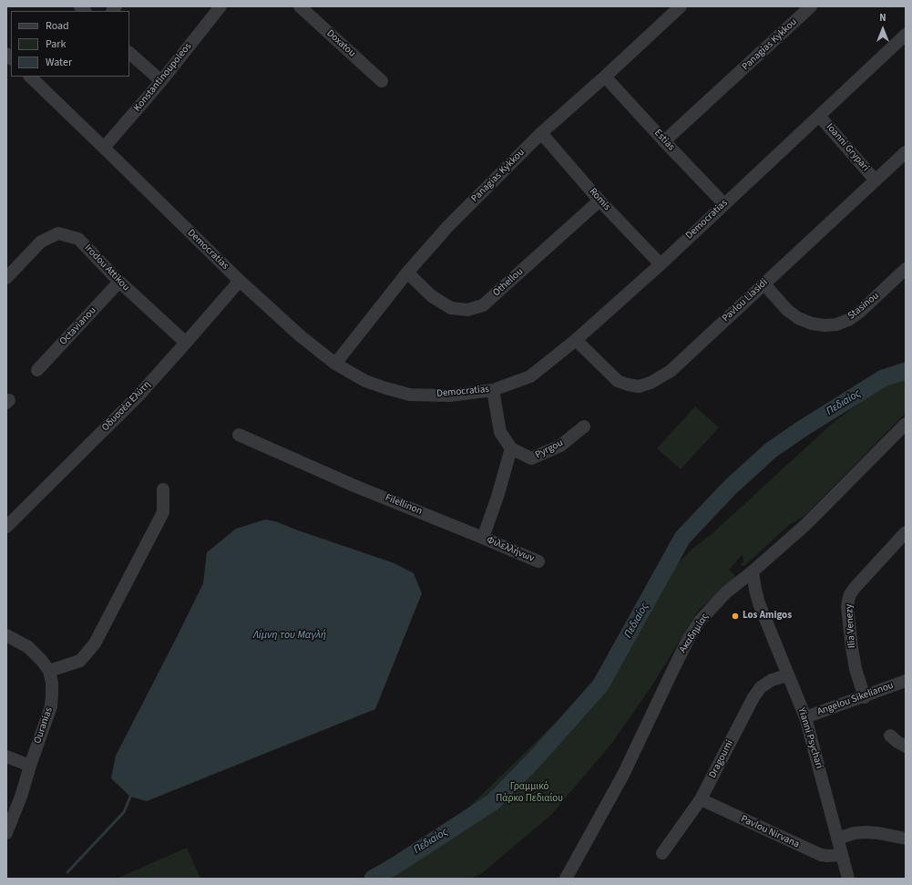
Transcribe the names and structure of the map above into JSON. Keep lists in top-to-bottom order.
{
  "streets": {
    "street": [
      "Doxatou",
      "Panagias Kykkou",
      "Konstantinoupoleos",
      "Estias",
      "Ioanni Grypari",
      "Romis",
      "Democratias",
      "Irodou Attikou",
      "Othellou",
      "Pavlou Liasidi",
      "Stasinou",
      "Octavianou",
      "Οδυσσέα Ελύτη",
      "Pyrgou",
      "Filellinon",
      "Φιλελλήνων",
      "Ilia Venezy",
      "Ακαδημίας",
      "Angelou Sikelianou",
      "Ouranias",
      "Yianni Psychari",
      "Dragoumi",
      "Pavlou Nirvana"
    ]
  },
  "crossings": [
    ["Panagias Kykkou", "Estias"],
    ["Panagias Kykkou", "Romis"],
    ["Panagias Kykkou", "Democratias"],
    ["Panagias Kykkou", "Othellou"],
    ["Konstantinoupoleos", "Democratias"],
    ["Estias", "Democratias"],
    ["Ioanni Grypari", "Democratias"],
    ["Ioanni Grypari", "Pavlou Liasidi"],
    ["Romis", "Democratias"],
    ["Romis", "Othellou"],
    ["Democratias", "Pavlou Liasidi"],
    ["Democratias", "Οδυσσέα Ελύτη"],
    ["Democratias", "Pyrgou"],
    ["Irodou Attikou", "Octavianou"],
    ["Irodou Attikou", "Οδυσσέα Ελύτη"],
    ["Pavlou Liasidi", "Stasinou"],
    ["Filellinon", "Φιλελλήνων"],
    ["Ilia Venezy", "Angelou Sikelianou"],
    ["Ακαδημίας", "Yianni Psychari"],
    ["Angelou Sikelianou", "Yianni Psychari"],
    ["Yianni Psychari", "Dragoumi"],
    ["Yianni Psychari", "Pavlou Nirvana"],
    ["Dragoumi", "Pavlou Nirvana"]
  ],
  "water": ["Πεδιαίος", "Λίμνη του Μαγλή"],
  "parks": ["Γραμμικό Πάρκο Πεδιαίου"],
  "places": ["Los Amigos"],
  "legend": ["Road", "Park", "Water"],
  "north": "top"
}
